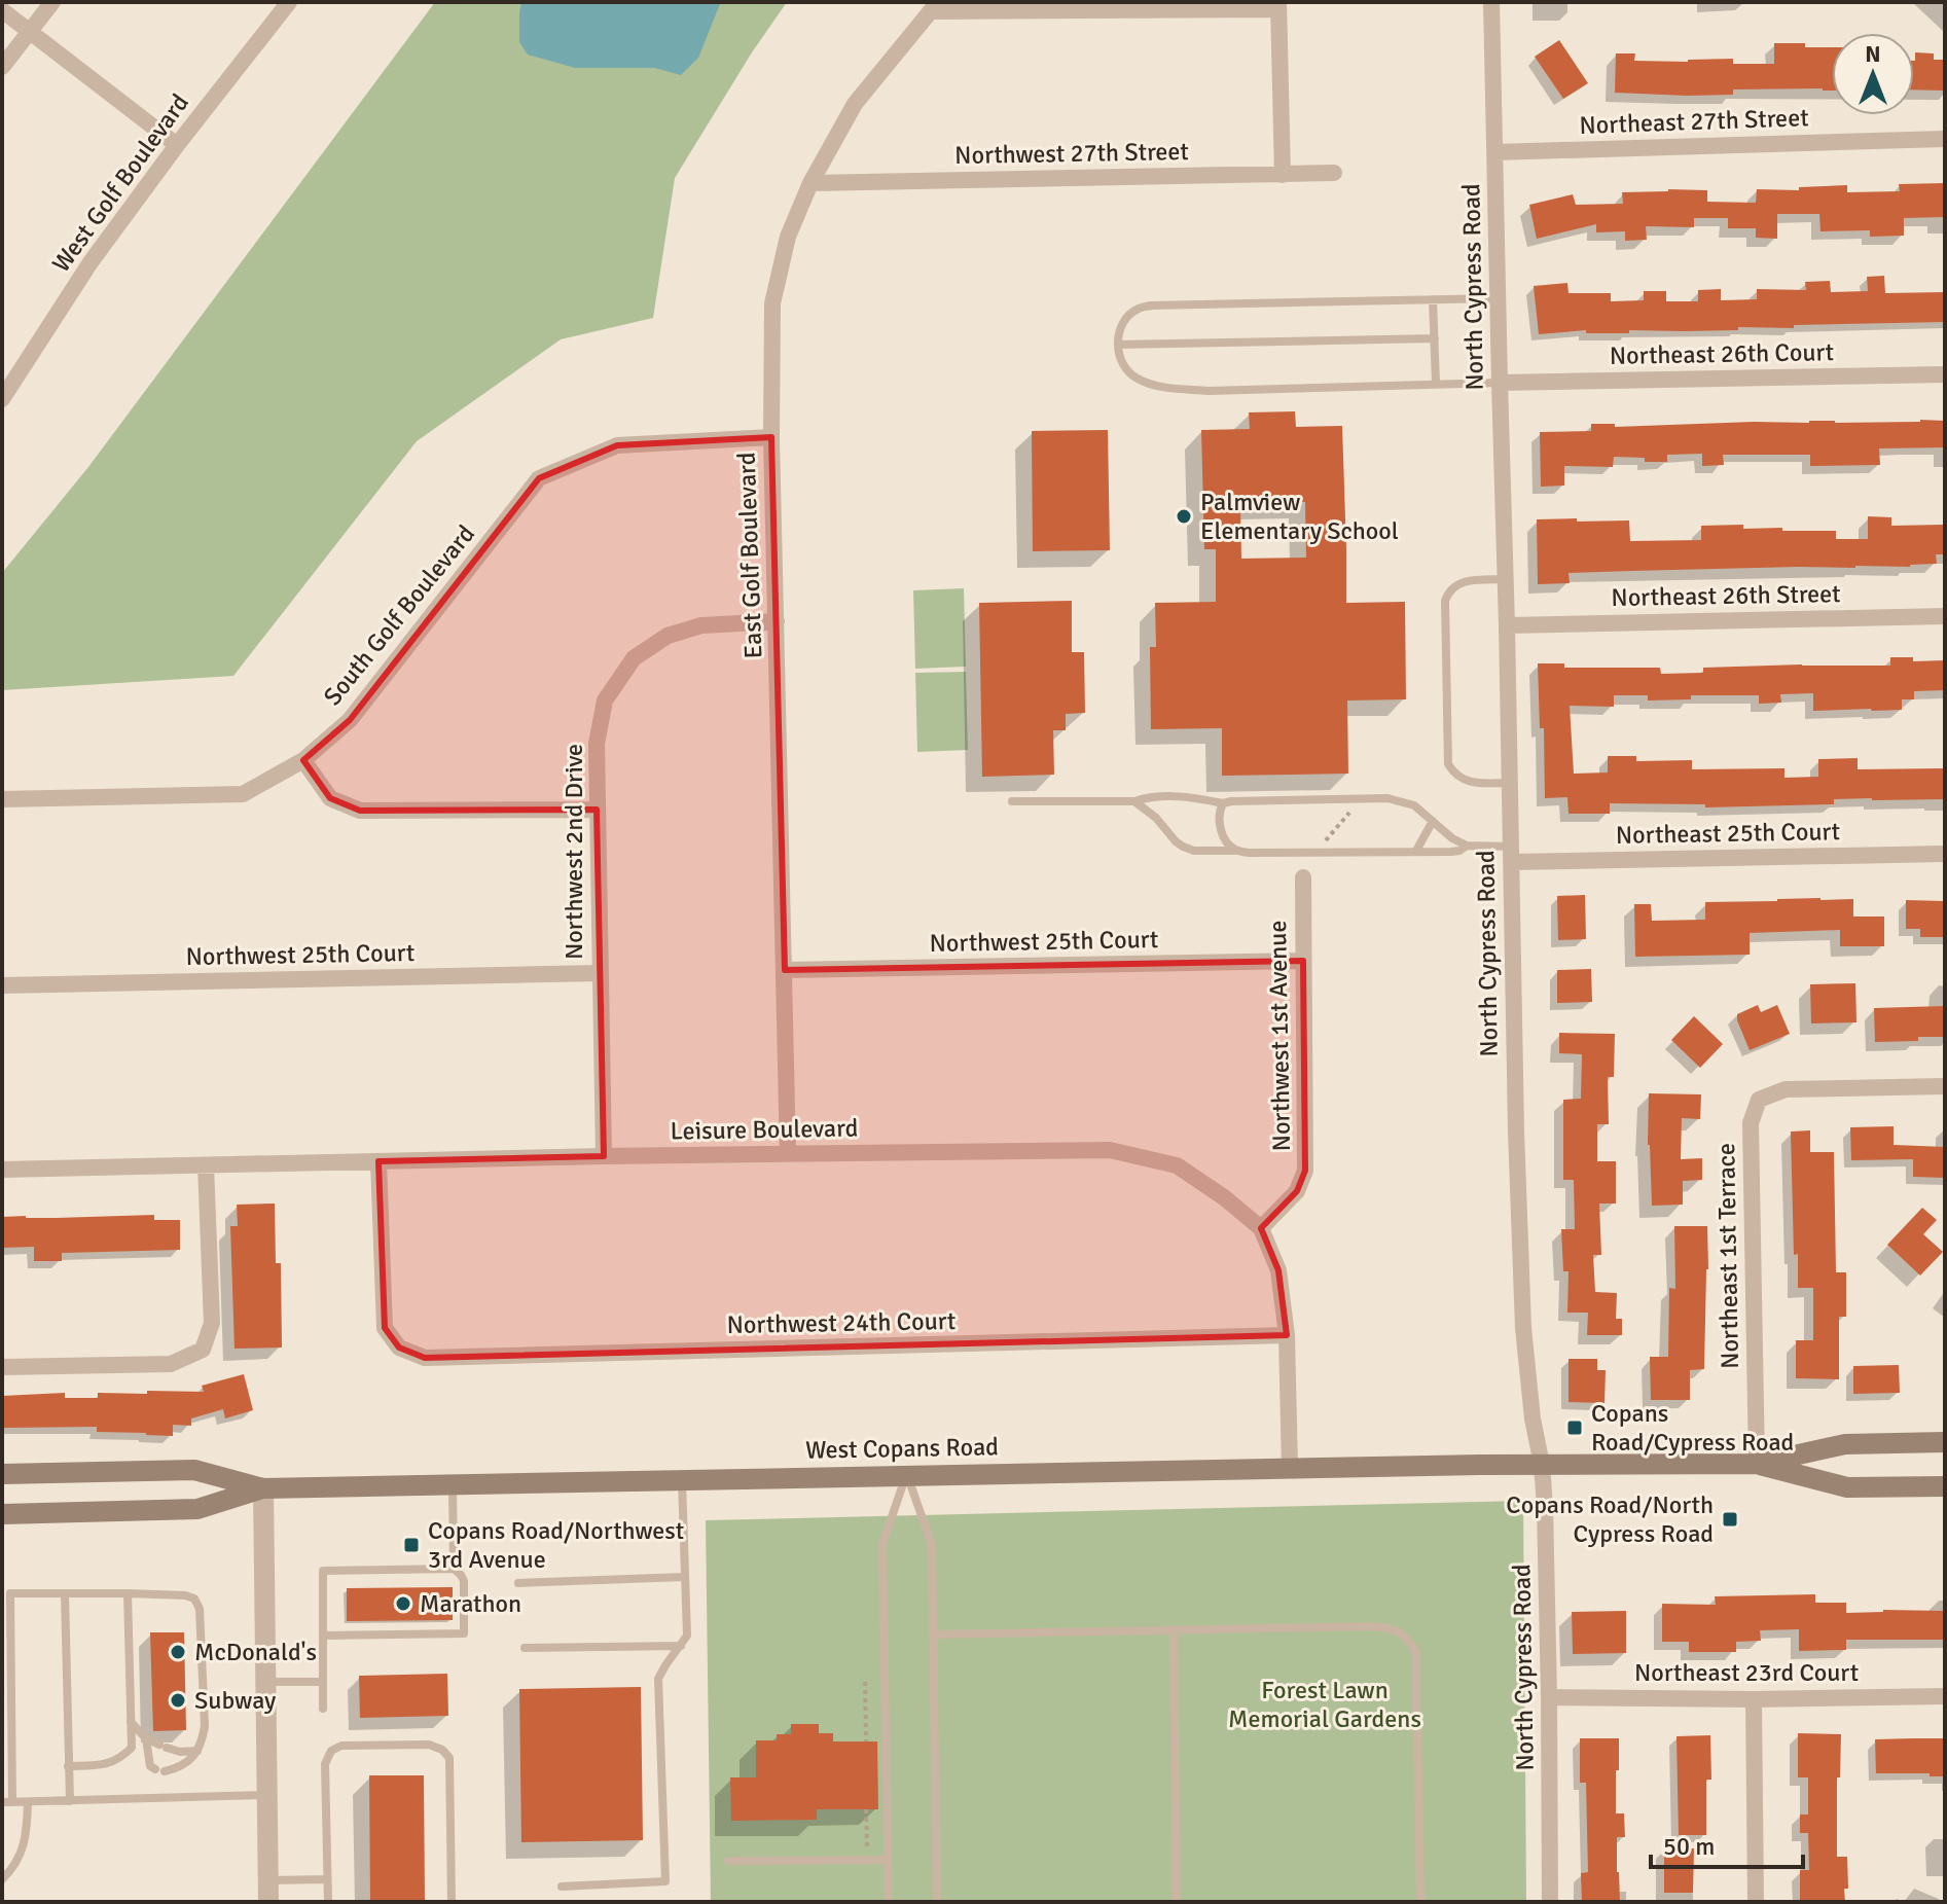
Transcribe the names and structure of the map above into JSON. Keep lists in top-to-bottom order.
{
  "streets": {
    "main road": ["West Copans Road"],
    "street": [
      "Northeast 27th Street",
      "Northwest 27th Street",
      "West Golf Boulevard",
      "North Cypress Road",
      "Northeast 26th Court",
      "East Golf Boulevard",
      "Northeast 26th Street",
      "South Golf Boulevard",
      "Northeast 25th Court",
      "Northwest 2nd Drive",
      "Northwest 25th Court",
      "Northwest 1st Avenue",
      "Leisure Boulevard",
      "Northeast 1st Terrace",
      "Northwest 24th Court",
      "Northeast 23rd Court"
    ]
  },
  "crossings": [
    ["Northeast 27th Street", "North Cypress Road"],
    ["Northwest 27th Street", "East Golf Boulevard"],
    ["North Cypress Road", "Northeast 26th Court"],
    ["North Cypress Road", "Northeast 26th Street"],
    ["North Cypress Road", "Northeast 25th Court"],
    ["North Cypress Road", "West Copans Road"],
    ["North Cypress Road", "Northeast 23rd Court"],
    ["East Golf Boulevard", "South Golf Boulevard"],
    ["East Golf Boulevard", "Northwest 2nd Drive"],
    ["East Golf Boulevard", "Northwest 25th Court"],
    ["East Golf Boulevard", "Leisure Boulevard"],
    ["Northwest 2nd Drive", "Northwest 25th Court"],
    ["Northwest 2nd Drive", "Leisure Boulevard"],
    ["Northwest 25th Court", "Northwest 1st Avenue"],
    ["Northwest 1st Avenue", "Leisure Boulevard"],
    ["Leisure Boulevard", "Northwest 24th Court"],
    ["Leisure Boulevard", "West Copans Road"],
    ["Northeast 1st Terrace", "West Copans Road"]
  ],
  "parks": ["Forest Lawn Memorial Gardens"],
  "places": {
    "other": [
      "Palmview Elementary School",
      "Marathon",
      "McDonald's",
      "Subway"
    ],
    "transit": ["Copans Road/Cypress Road", "Copans Road/North Cypress Road", "Copans Road/Northwest 3rd Avenue"]
  },
  "scale_bar": "50 m",
  "north": "top"
}
